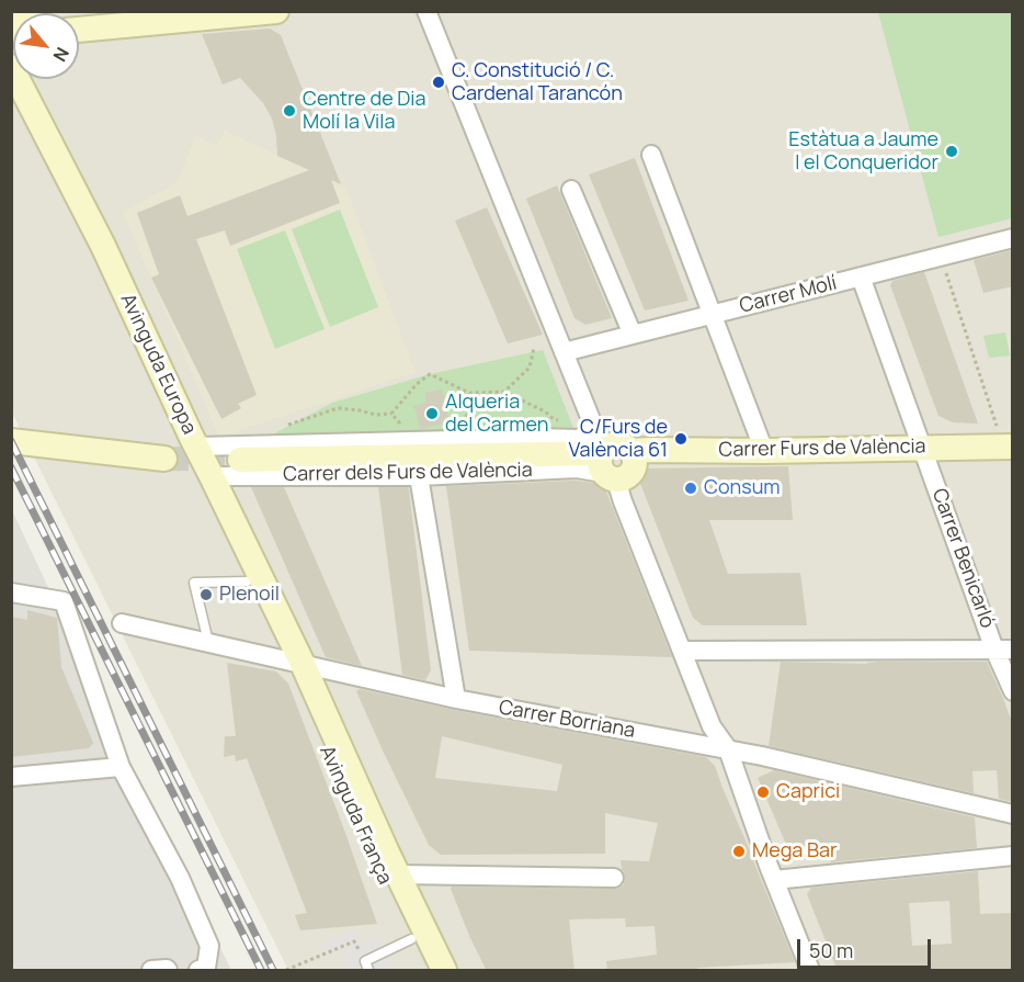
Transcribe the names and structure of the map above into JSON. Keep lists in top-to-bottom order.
{
  "streets": {
    "main road": [
      "Avinguda Europa",
      "Carrer Furs de València",
      "Carrer dels Furs de València",
      "Avinguda França"
    ],
    "street": ["Carrer Molí", "Carrer Benicarló", "Carrer Borriana"]
  },
  "crossings": [
    ["Carrer Molí", "Carrer Benicarló"],
    ["Avinguda Europa", "Carrer dels Furs de València"],
    ["Avinguda Europa", "Carrer Borriana"],
    ["Avinguda Europa", "Avinguda França"],
    ["Carrer Furs de València", "Carrer dels Furs de València"],
    ["Carrer Furs de València", "Carrer Benicarló"],
    ["Carrer Borriana", "Avinguda França"]
  ],
  "places": [
    "C. Constitució / C. Cardenal Tarancón",
    "Centre de Dia Molí la Vila",
    "Estàtua a Jaume I el Conqueridor",
    "Alqueria del Carmen",
    "C/Furs de València 61",
    "Consum",
    "Plenoil",
    "Caprici",
    "Mega Bar"
  ],
  "scale_bar": "50 m",
  "north": "bottom right"
}
